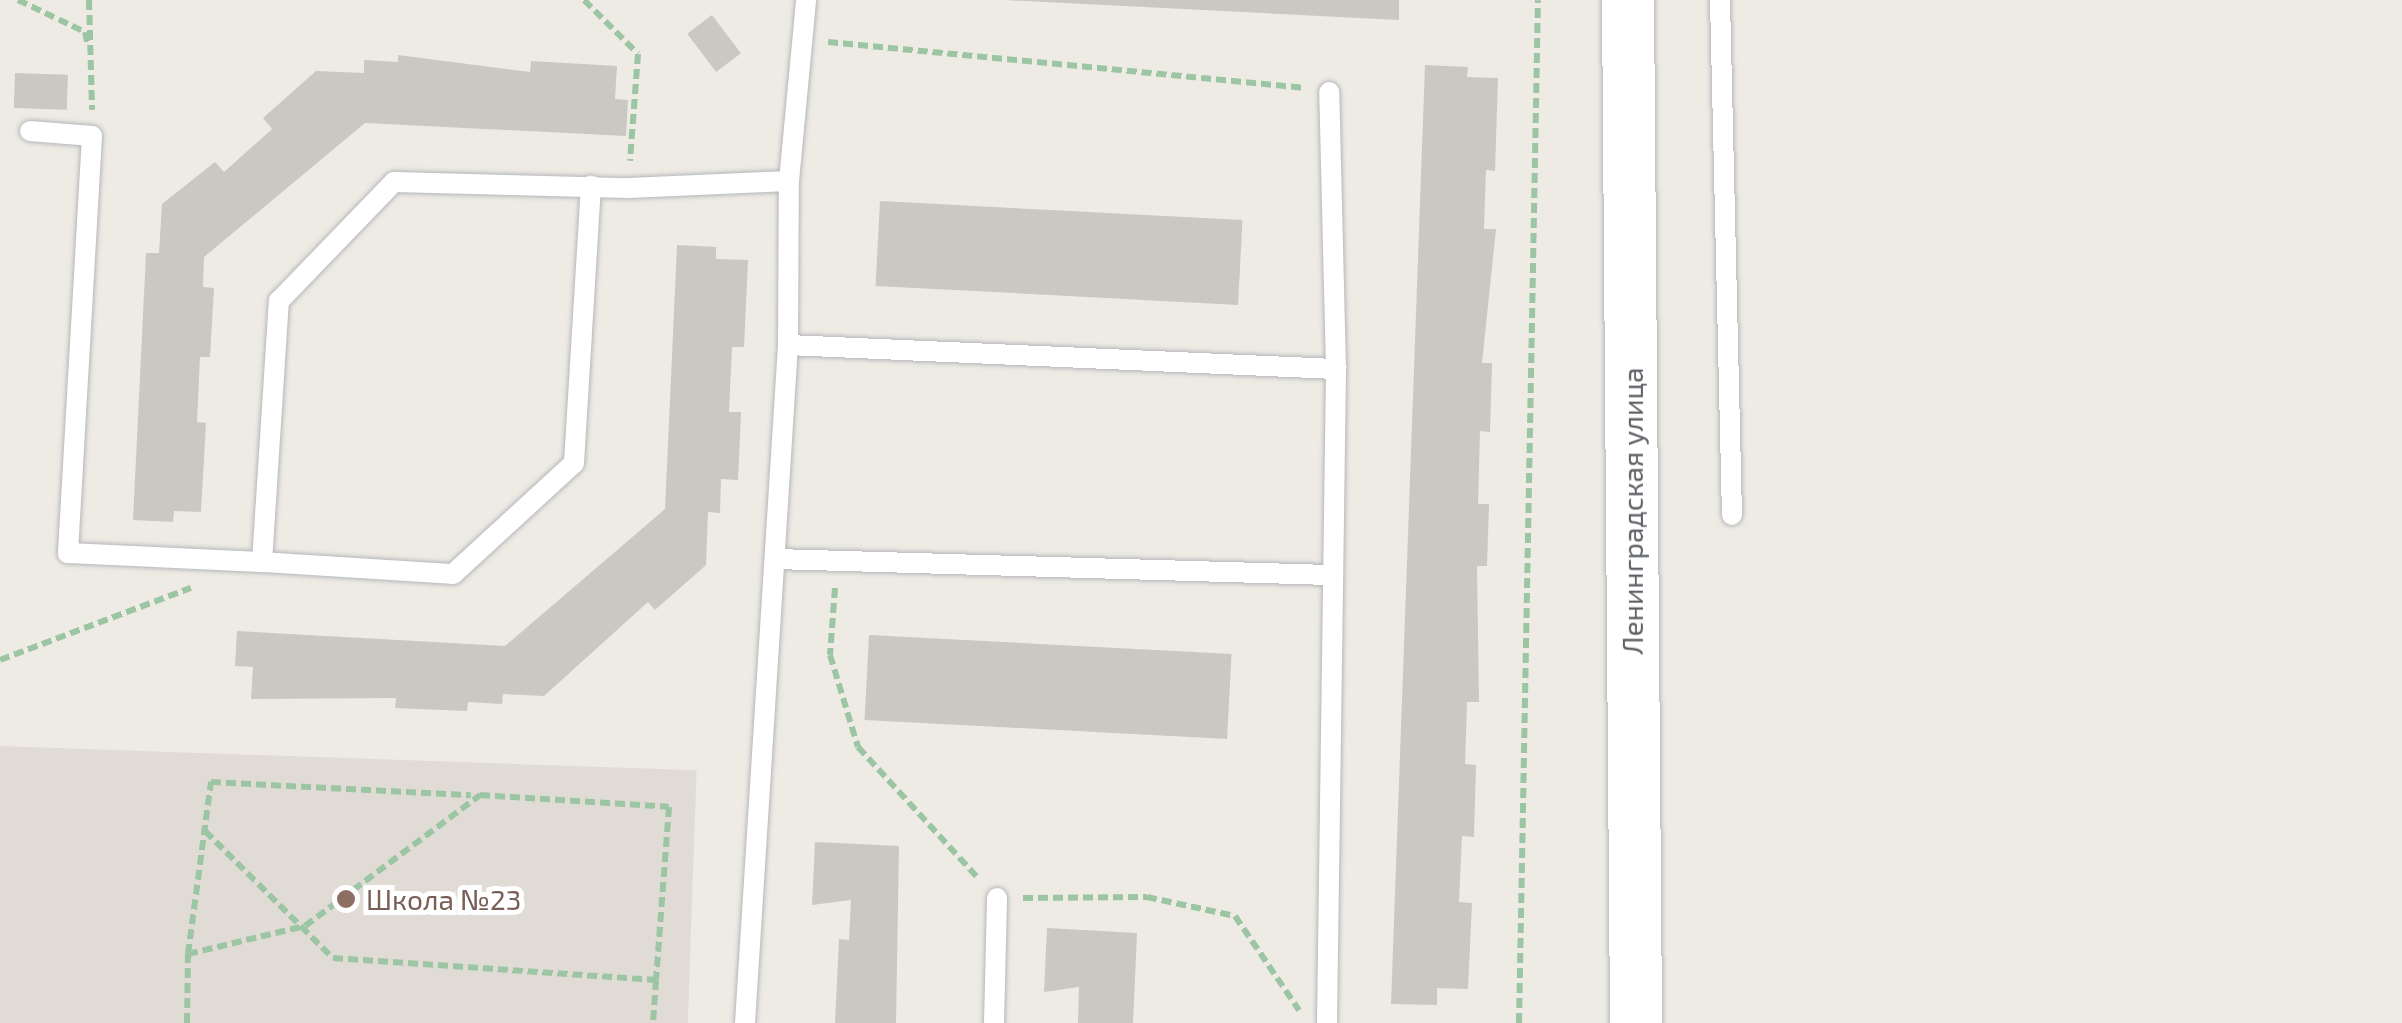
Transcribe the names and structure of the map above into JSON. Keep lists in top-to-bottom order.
{
  "streets": {
    "street": ["Ленинградская улица"]
  },
  "places": ["Школа №23"]
}
